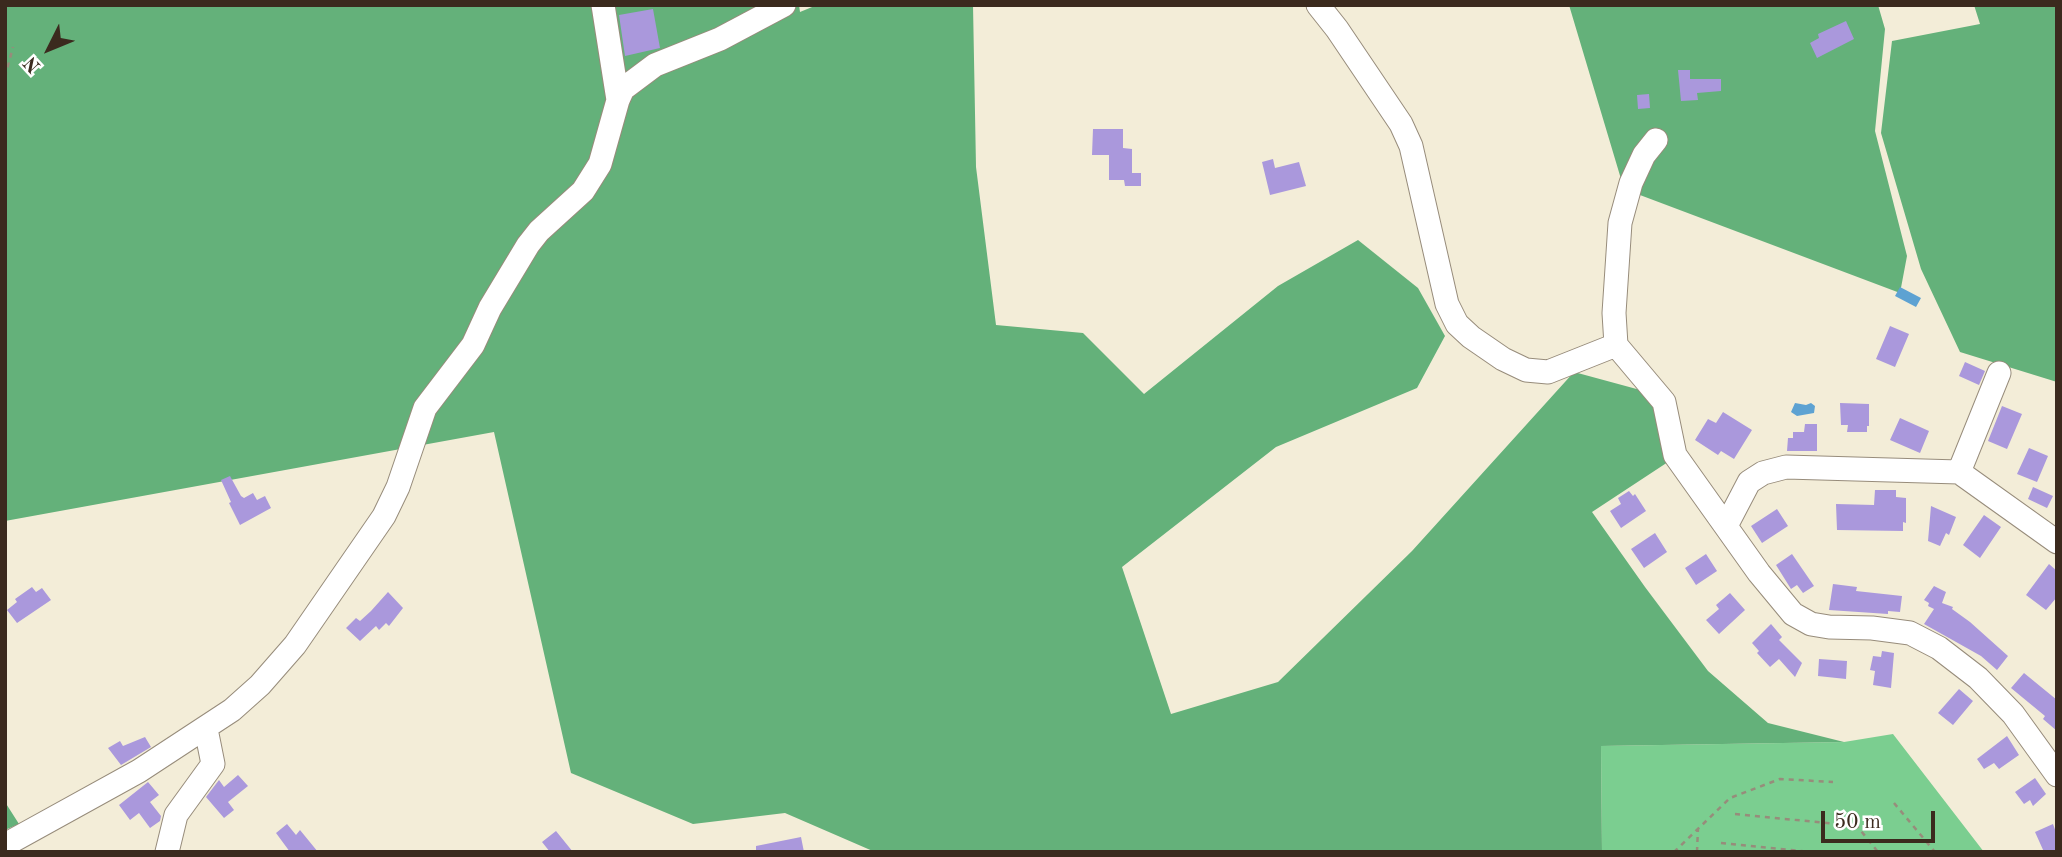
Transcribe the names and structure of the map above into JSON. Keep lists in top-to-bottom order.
{
  "scale_bar": "50 m",
  "north": "bottom left"
}
